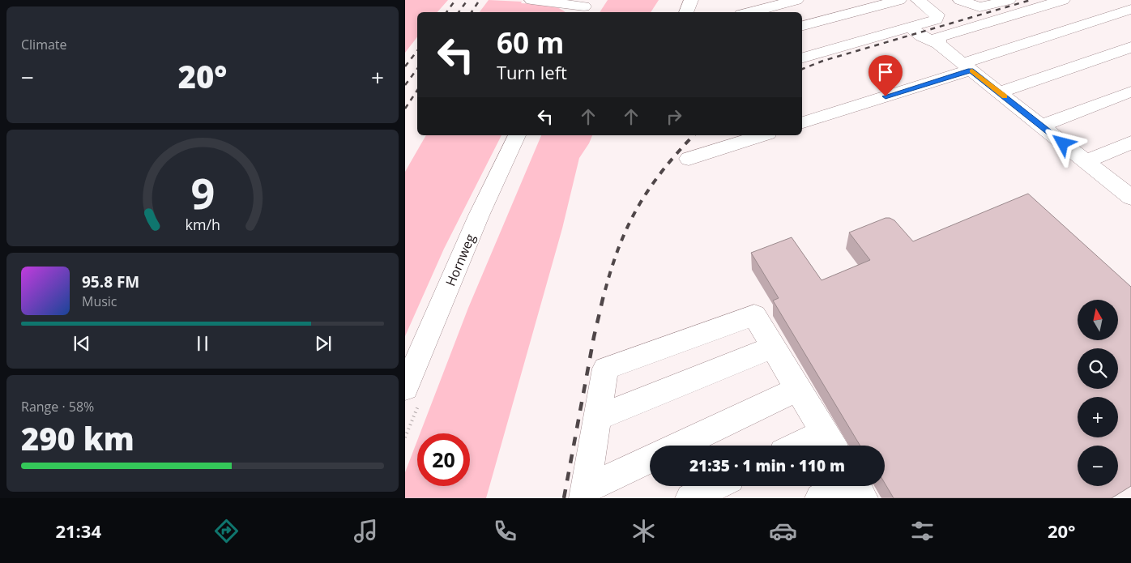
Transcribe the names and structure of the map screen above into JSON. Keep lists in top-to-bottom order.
{
  "streets": {
    "street": ["Hornweg"]
  },
  "north": "top",
  "page": {
    "tile": [
      "Climate",
      ["Range · 58%", "290 km"]
    ],
    "turn": ["60 m", "Turn left"],
    "heat": ["−", "20°", "+"],
    "song": ["95.8 FM", "Music"],
    "map_buttons": ["+", "−"],
    "limit": "20",
    "trip": "21:35 · 1 min · 110 m",
    "tabs": ["21:34", "20°"],
    "gauge": ["9", "km/h"]
  }
}
